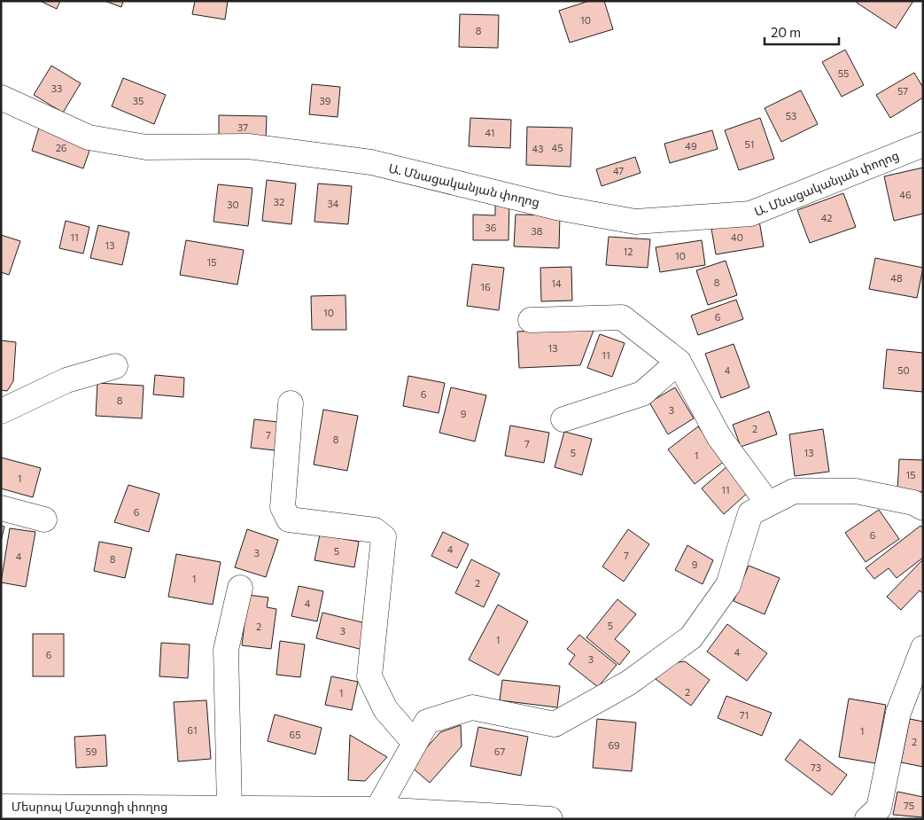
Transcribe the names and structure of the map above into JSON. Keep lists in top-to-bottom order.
{
  "streets": {
    "street": ["Ա. Մնացականյան փողոց", "Մեսրոպ Մաշտոցի փողոց"]
  },
  "house_numbers": [
    "10",
    "8",
    "55",
    "33",
    "57",
    "35",
    "39",
    "53",
    "37",
    "41",
    "51",
    "49",
    "26",
    "45",
    "43",
    "47",
    "46",
    "32",
    "34",
    "30",
    "42",
    "36",
    "38",
    "11",
    "40",
    "13",
    "12",
    "10",
    "15",
    "48",
    "8",
    "14",
    "16",
    "10",
    "6",
    "13",
    "11",
    "4",
    "50",
    "6",
    "8",
    "3",
    "9",
    "2",
    "7",
    "8",
    "7",
    "5",
    "13",
    "1",
    "15",
    "1",
    "11",
    "6",
    "6",
    "4",
    "5",
    "3",
    "7",
    "4",
    "8",
    "9",
    "1",
    "2",
    "4",
    "5",
    "2",
    "3",
    "1",
    "4",
    "6",
    "3",
    "2",
    "1",
    "71",
    "61",
    "1",
    "65",
    "2",
    "69",
    "59",
    "67",
    "73",
    "75"
  ],
  "scale_bar": "20 m"
}
